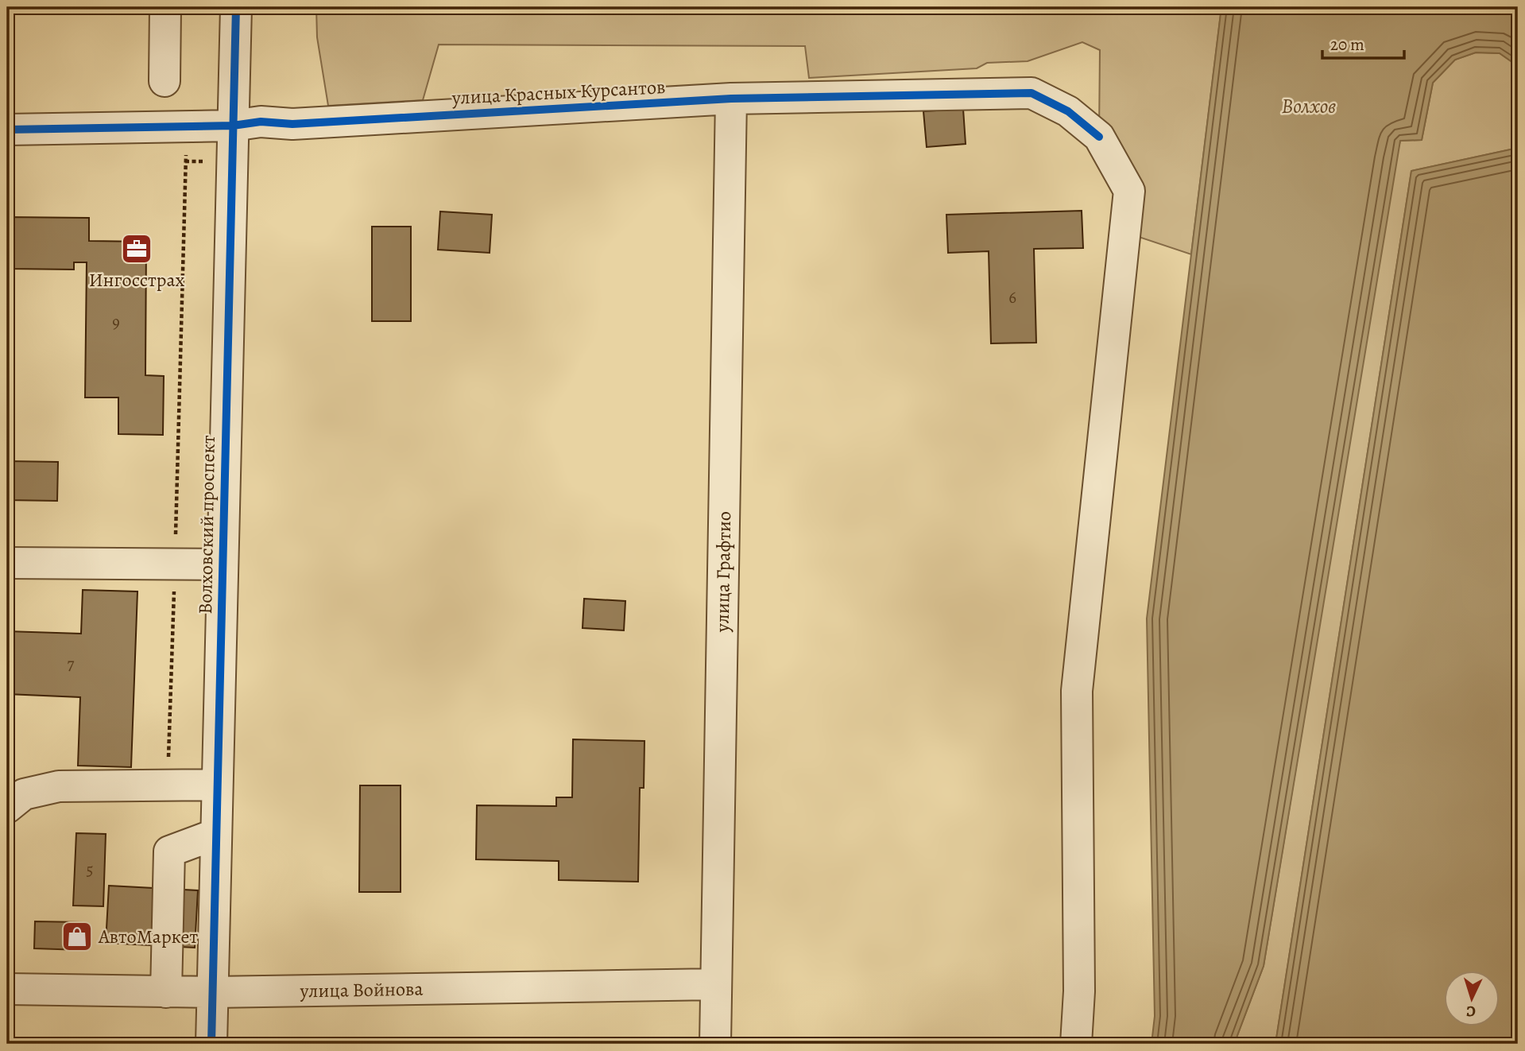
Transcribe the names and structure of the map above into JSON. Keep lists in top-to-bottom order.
{
  "streets": {
    "street": [
      "улица Красных Курсантов",
      "Волховский проспект",
      "улица Графтио",
      "улица Войнова"
    ]
  },
  "crossings": [
    ["улица Красных Курсантов", "Волховский проспект"],
    ["улица Красных Курсантов", "улица Графтио"],
    ["Волховский проспект", "улица Войнова"],
    ["улица Графтио", "улица Войнова"]
  ],
  "water": ["Волхов"],
  "places": {
    "office": ["Ингосстрах"],
    "shop": ["АвтоМаркет"]
  },
  "house_numbers": [
    "6",
    "9",
    "7",
    "5"
  ],
  "scale_bar": "20 m",
  "north": "bottom"
}
